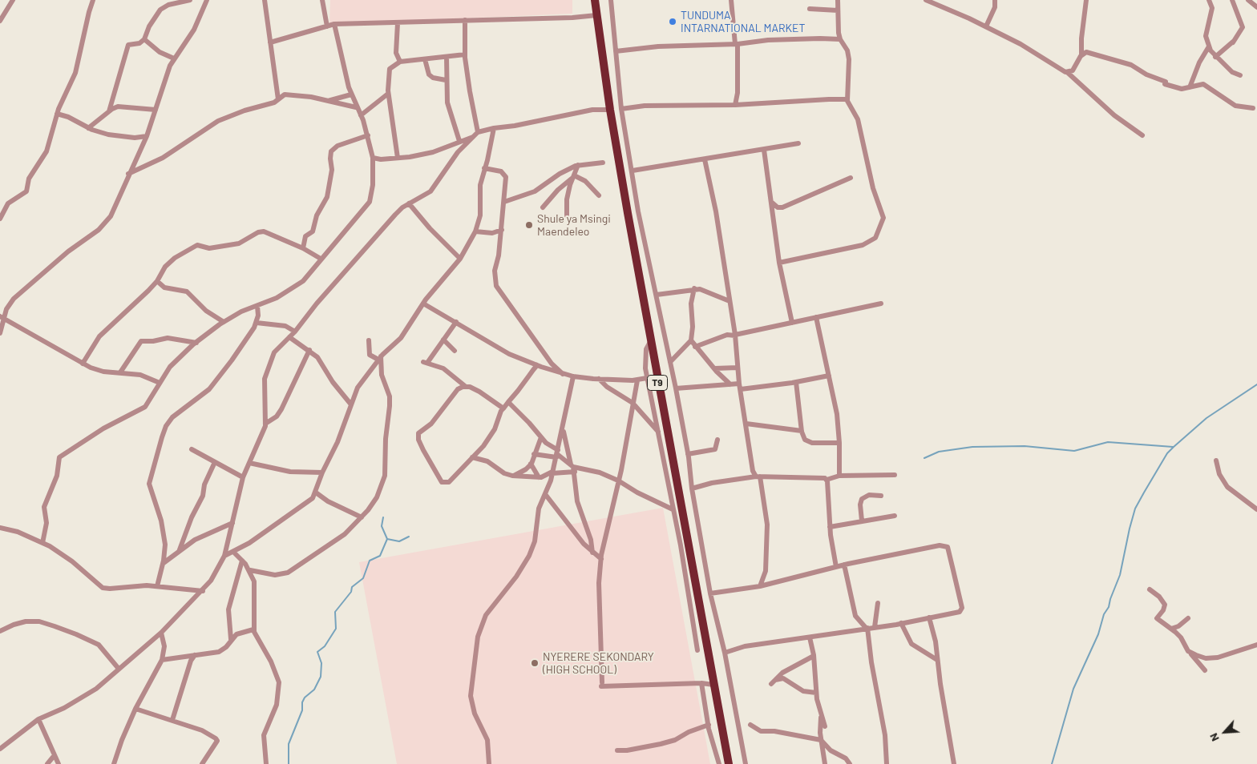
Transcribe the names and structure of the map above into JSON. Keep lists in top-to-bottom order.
{
  "streets": {
    "highway": ["T9"]
  },
  "places": ["TUNDUMA INTARNATIONAL MARKET", "Shule ya Msingi Maendeleo", "NYERERE SEKONDARY (HIGH SCHOOL)"],
  "north": "bottom left"
}
